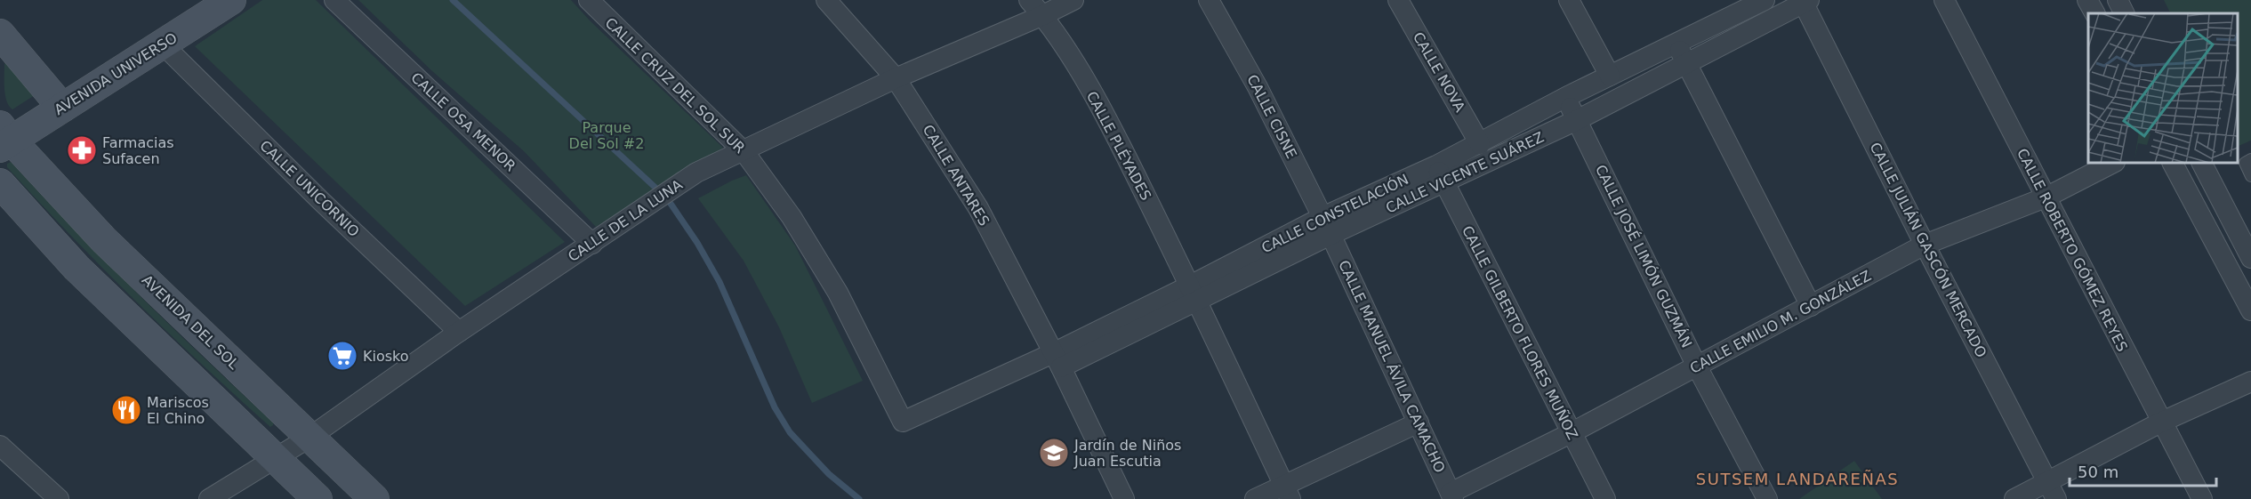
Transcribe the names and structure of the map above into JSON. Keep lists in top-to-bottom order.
{
  "streets": {
    "street": [
      "CALLE NOVA",
      "AVENIDA UNIVERSO",
      "CALLE CRUZ DEL SOL SUR",
      "CALLE CISNE",
      "CALLE OSA MENOR",
      "CALLE PLÉYADES",
      "CALLE VICENTE SUÁREZ",
      "CALLE ANTARES",
      "CALLE UNICORNIO",
      "CALLE CONSTELACIÓN",
      "CALLE DE LA LUNA",
      "CALLE JULIÁN GASCÓN MERCADO",
      "CALLE ROBERTO GÓMEZ REYES",
      "CALLE JOSÉ LIMÓN GUZMÁN",
      "AVENIDA DEL SOL",
      "CALLE EMILIO M. GONZÁLEZ",
      "CALLE GILBERTO FLORES MUÑOZ",
      "CALLE MANUEL ÁVILA CAMACHO"
    ]
  },
  "crossings": [
    ["CALLE NOVA", "CALLE CONSTELACIÓN"],
    ["AVENIDA UNIVERSO", "CALLE UNICORNIO"],
    ["AVENIDA UNIVERSO", "AVENIDA DEL SOL"],
    ["CALLE CRUZ DEL SOL SUR", "CALLE CONSTELACIÓN"],
    ["CALLE CRUZ DEL SOL SUR", "CALLE DE LA LUNA"],
    ["CALLE CISNE", "CALLE CONSTELACIÓN"],
    ["CALLE CISNE", "CALLE MANUEL ÁVILA CAMACHO"],
    ["CALLE OSA MENOR", "CALLE DE LA LUNA"],
    ["CALLE PLÉYADES", "CALLE CONSTELACIÓN"],
    ["CALLE PLÉYADES", "CALLE DE LA LUNA"],
    ["CALLE VICENTE SUÁREZ", "CALLE CONSTELACIÓN"],
    ["CALLE VICENTE SUÁREZ", "CALLE JULIÁN GASCÓN MERCADO"],
    ["CALLE VICENTE SUÁREZ", "CALLE JOSÉ LIMÓN GUZMÁN"],
    ["CALLE VICENTE SUÁREZ", "CALLE GILBERTO FLORES MUÑOZ"],
    ["CALLE ANTARES", "CALLE CONSTELACIÓN"],
    ["CALLE ANTARES", "CALLE DE LA LUNA"],
    ["CALLE UNICORNIO", "CALLE DE LA LUNA"],
    ["CALLE CONSTELACIÓN", "CALLE JOSÉ LIMÓN GUZMÁN"],
    ["CALLE CONSTELACIÓN", "CALLE GILBERTO FLORES MUÑOZ"],
    ["CALLE CONSTELACIÓN", "CALLE MANUEL ÁVILA CAMACHO"],
    ["CALLE DE LA LUNA", "AVENIDA DEL SOL"],
    ["CALLE JULIÁN GASCÓN MERCADO", "CALLE EMILIO M. GONZÁLEZ"],
    ["CALLE ROBERTO GÓMEZ REYES", "CALLE EMILIO M. GONZÁLEZ"],
    ["CALLE JOSÉ LIMÓN GUZMÁN", "CALLE EMILIO M. GONZÁLEZ"],
    ["CALLE EMILIO M. GONZÁLEZ", "CALLE GILBERTO FLORES MUÑOZ"],
    ["CALLE EMILIO M. GONZÁLEZ", "CALLE MANUEL ÁVILA CAMACHO"]
  ],
  "districts": ["SUTSEM LANDAREÑAS"],
  "parks": ["Parque Del Sol #2"],
  "places": {
    "pharmacy": ["Farmacias Sufacen"],
    "supermarket": ["Kiosko"],
    "restaurant": ["Mariscos El Chino"],
    "school or university": ["Jardín de Niños Juan Escutia"]
  },
  "scale_bar": "50 m"
}
